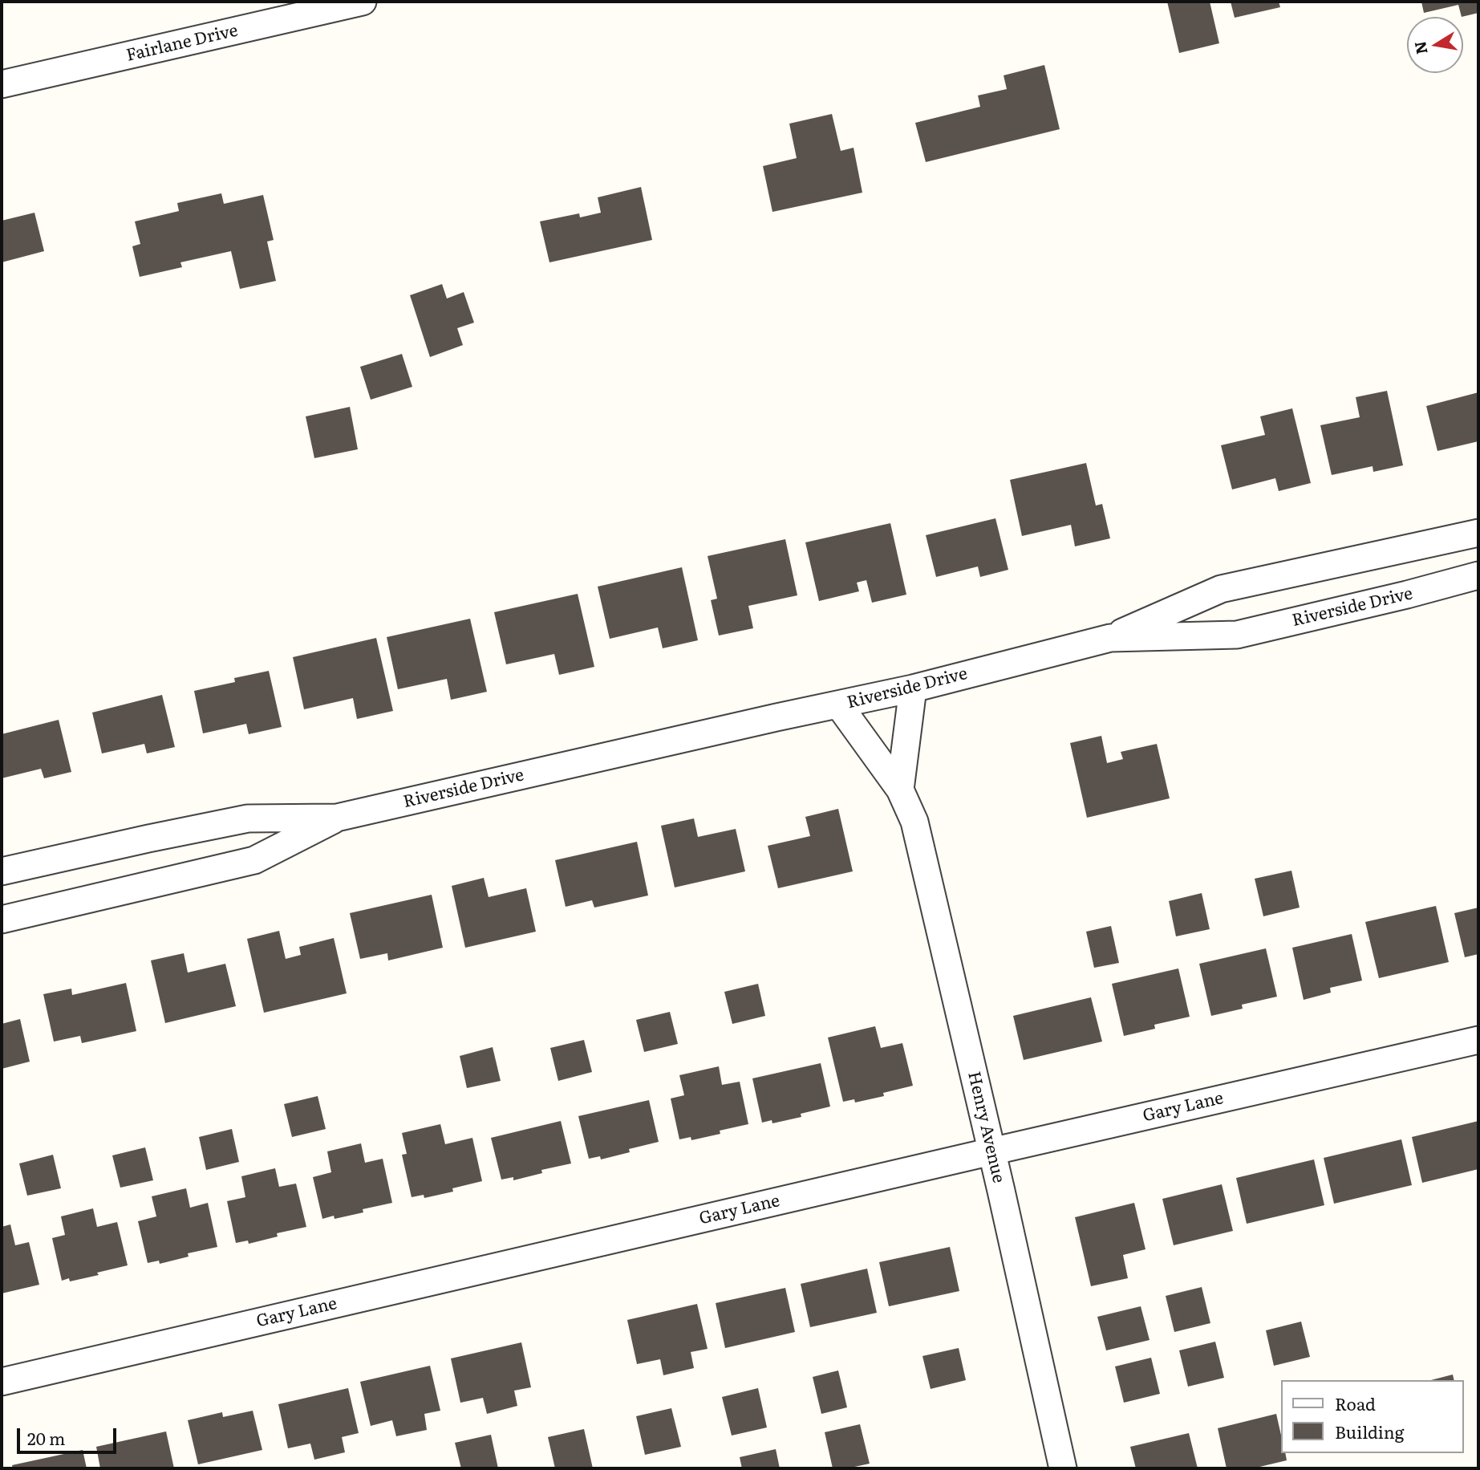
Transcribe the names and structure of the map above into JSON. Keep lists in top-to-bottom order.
{
  "streets": {
    "street": [
      "Fairlane Drive",
      "Riverside Drive",
      "Gary Lane",
      "Henry Avenue"
    ]
  },
  "crossings": [
    ["Riverside Drive", "Henry Avenue"],
    ["Gary Lane", "Henry Avenue"]
  ],
  "legend": ["Road", "Building"],
  "scale_bar": "20 m",
  "north": "left"
}
